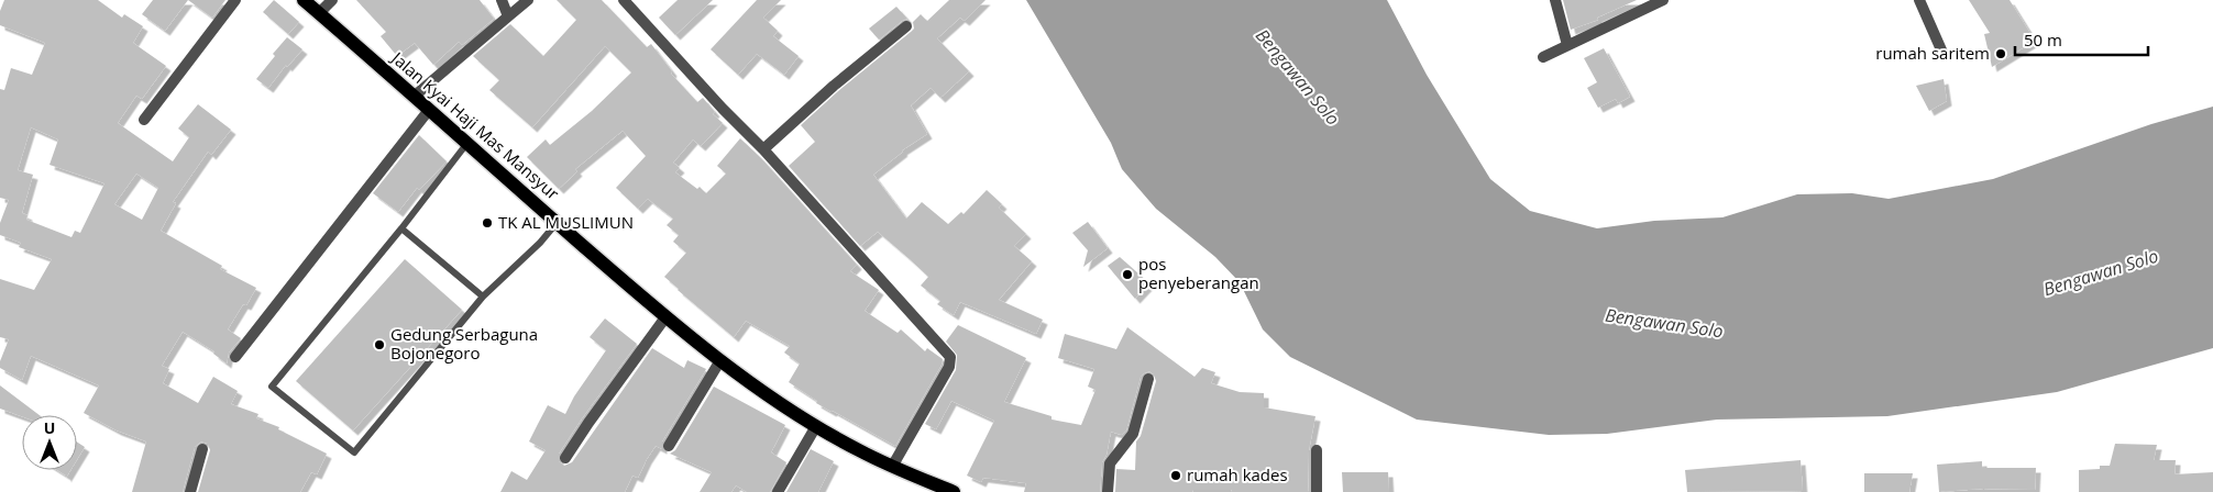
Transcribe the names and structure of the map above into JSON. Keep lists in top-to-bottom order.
{
  "streets": {
    "main road": ["Jalan Kyai Haji Mas Mansyur"]
  },
  "water": ["Bengawan Solo"],
  "places": [
    "rumah saritem",
    "TK AL MUSLIMUN",
    "pos penyeberangan",
    "Gedung Serbaguna Bojonegoro",
    "rumah kades"
  ],
  "scale_bar": "50 m",
  "north": "top"
}
